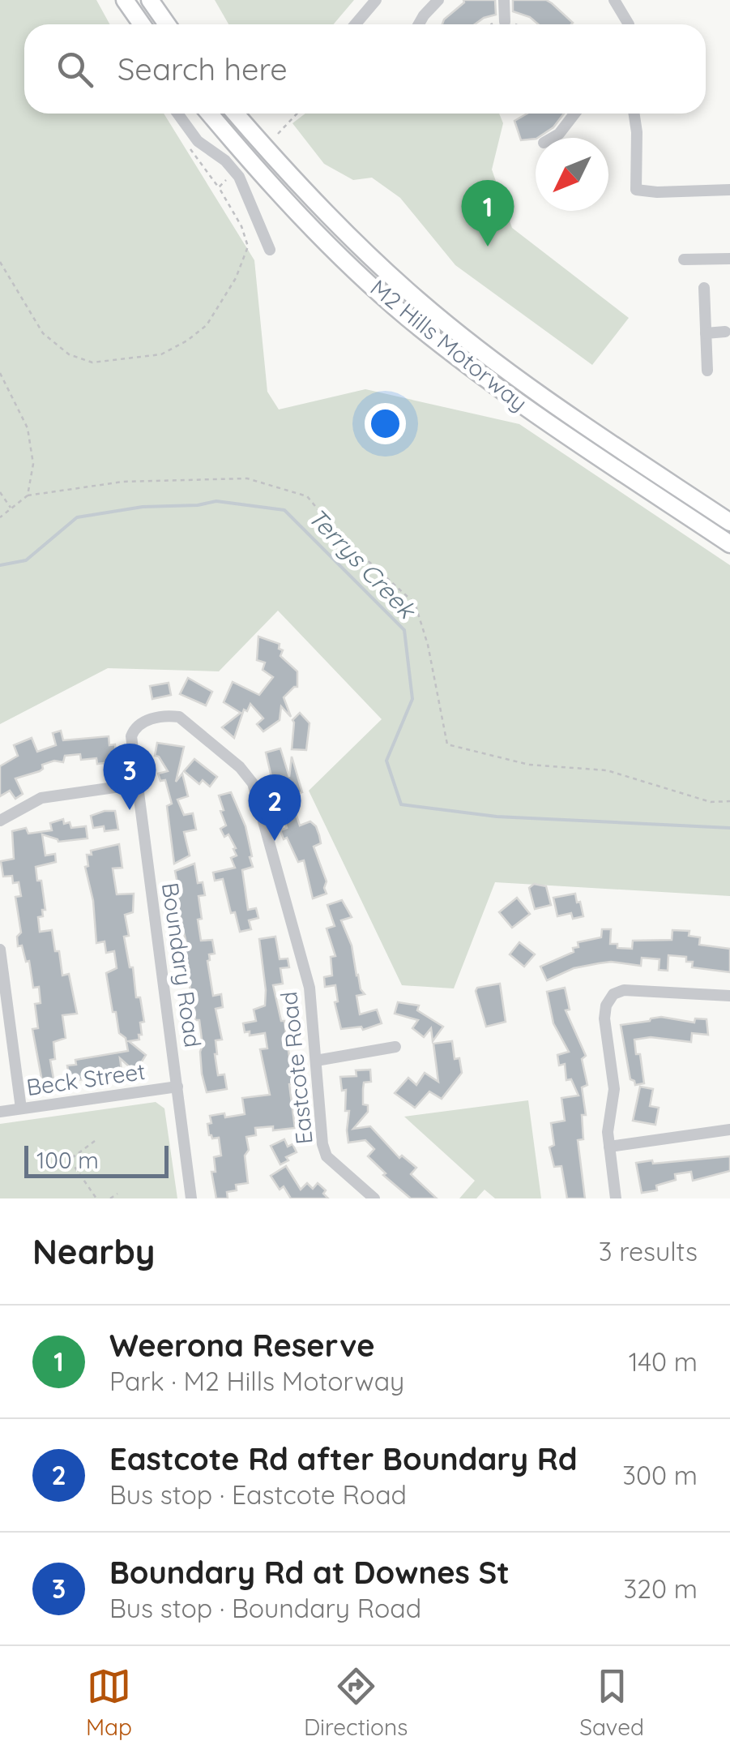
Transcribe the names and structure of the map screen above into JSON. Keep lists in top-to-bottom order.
{
  "streets": {
    "highway": ["M2 Hills Motorway"],
    "street": ["Boundary Road", "Eastcote Road", "Beck Street"]
  },
  "crossings": [
    ["Boundary Road", "Eastcote Road"],
    ["Boundary Road", "Beck Street"]
  ],
  "water": ["Terrys Creek"],
  "scale_bar": "100 m",
  "north": "bottom left",
  "page": {
    "search": "Search here",
    "pins": ["1", "3", "2"],
    "scale": "100 m",
    "heading": ["Nearby", "3 results"],
    "list": [
      {
        "mark": "1",
        "name": "Weerona Reserve",
        "note": "Park · M2 Hills Motorway",
        "value": "140 m"
      },
      {
        "mark": "2",
        "name": "Eastcote Rd after Boundary Rd",
        "note": "Bus stop · Eastcote Road",
        "value": "300 m"
      },
      {
        "mark": "3",
        "name": "Boundary Rd at Downes St",
        "note": "Bus stop · Boundary Road",
        "value": "320 m"
      }
    ],
    "nav": ["Map", "Directions", "Saved"]
  }
}
